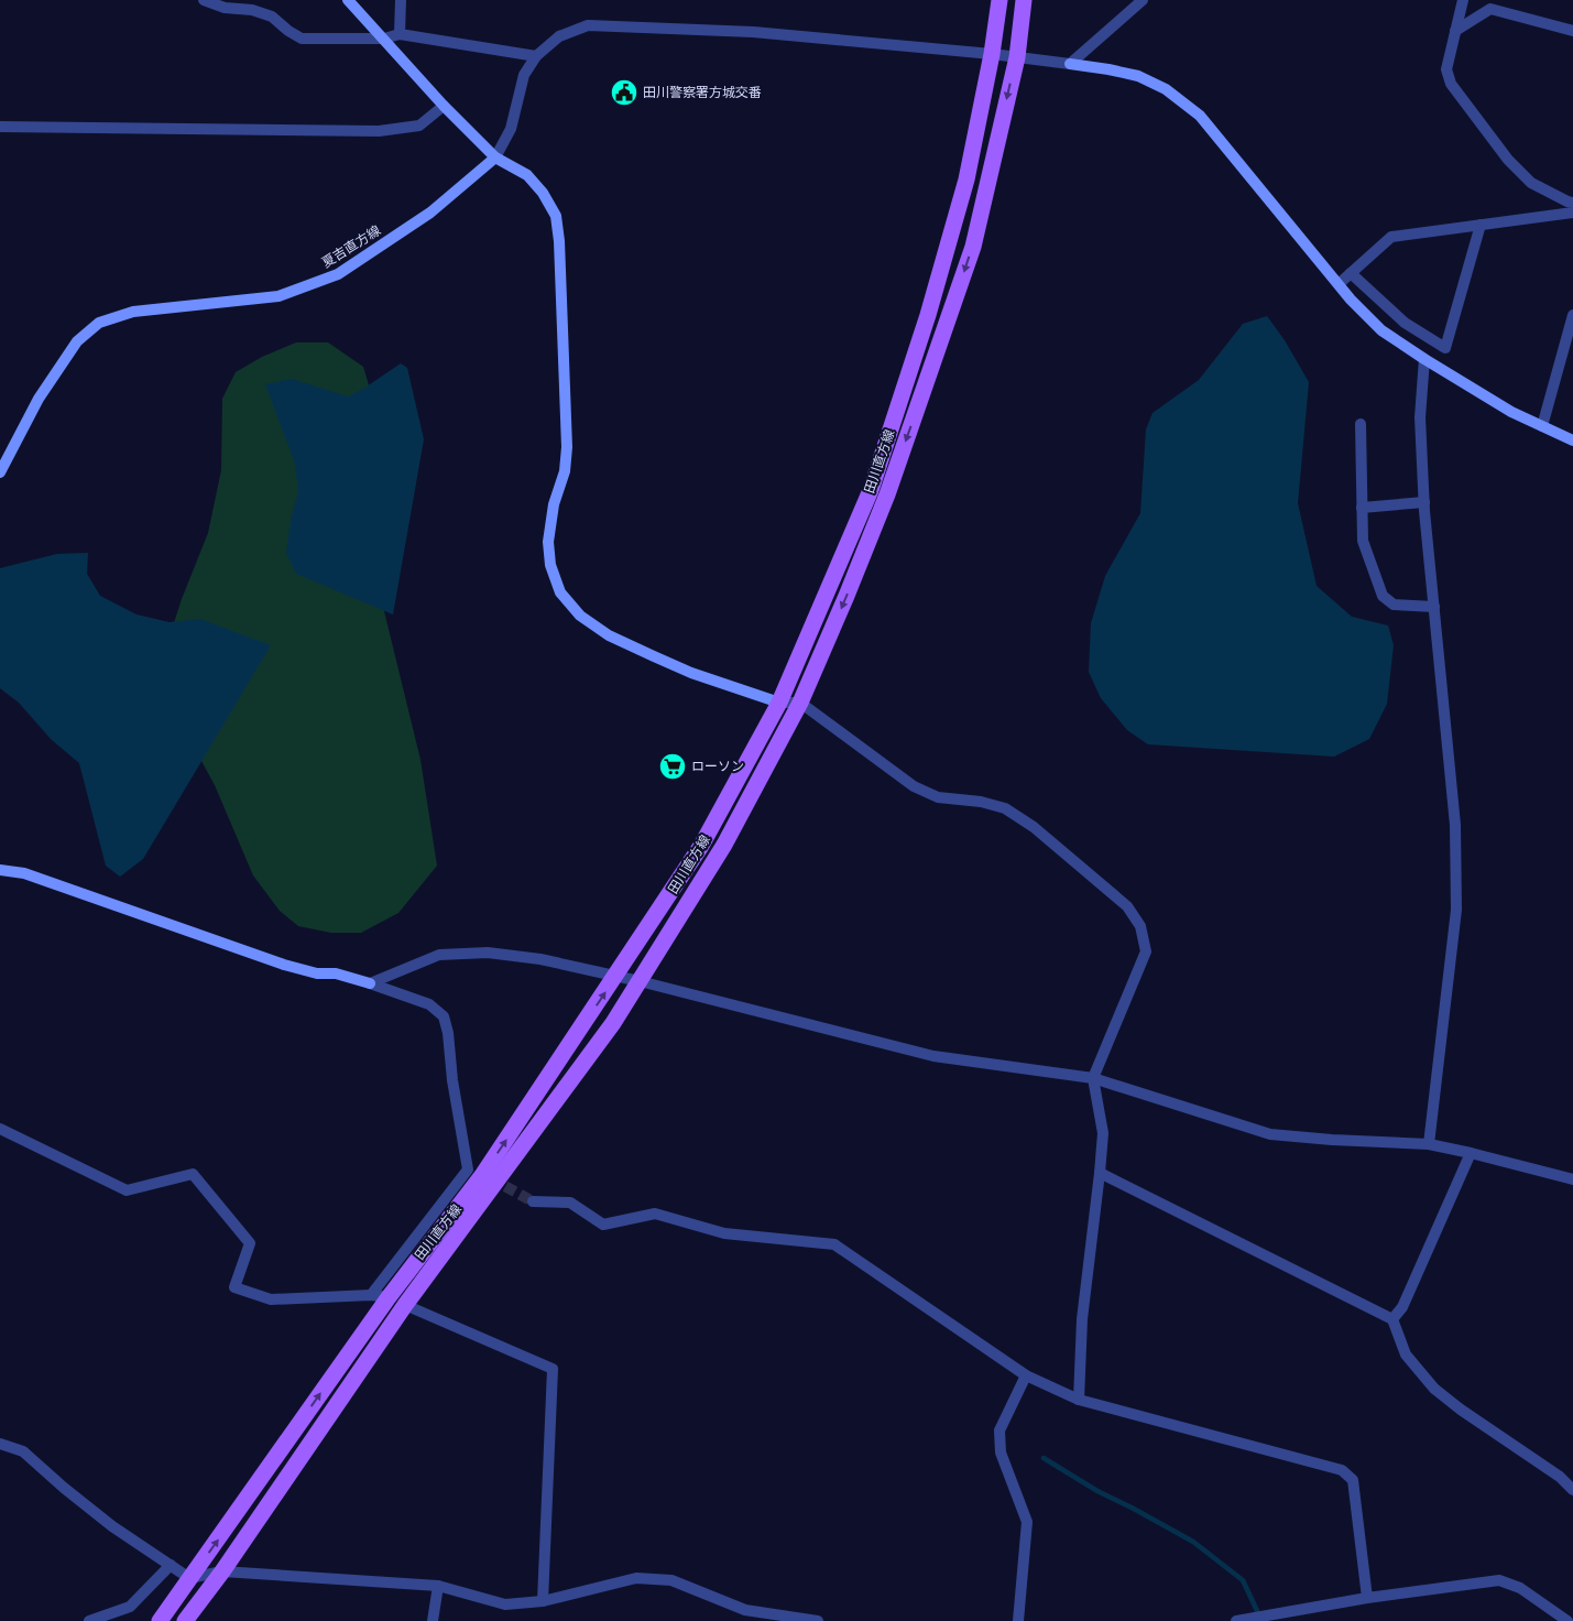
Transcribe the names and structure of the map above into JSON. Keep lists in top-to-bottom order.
{
  "streets": {
    "main road": ["田川直方線"],
    "street": ["夏吉直方線"]
  },
  "places": {
    "public building": ["田川警察署方城交番"],
    "supermarket": ["ローソン"]
  }
}
